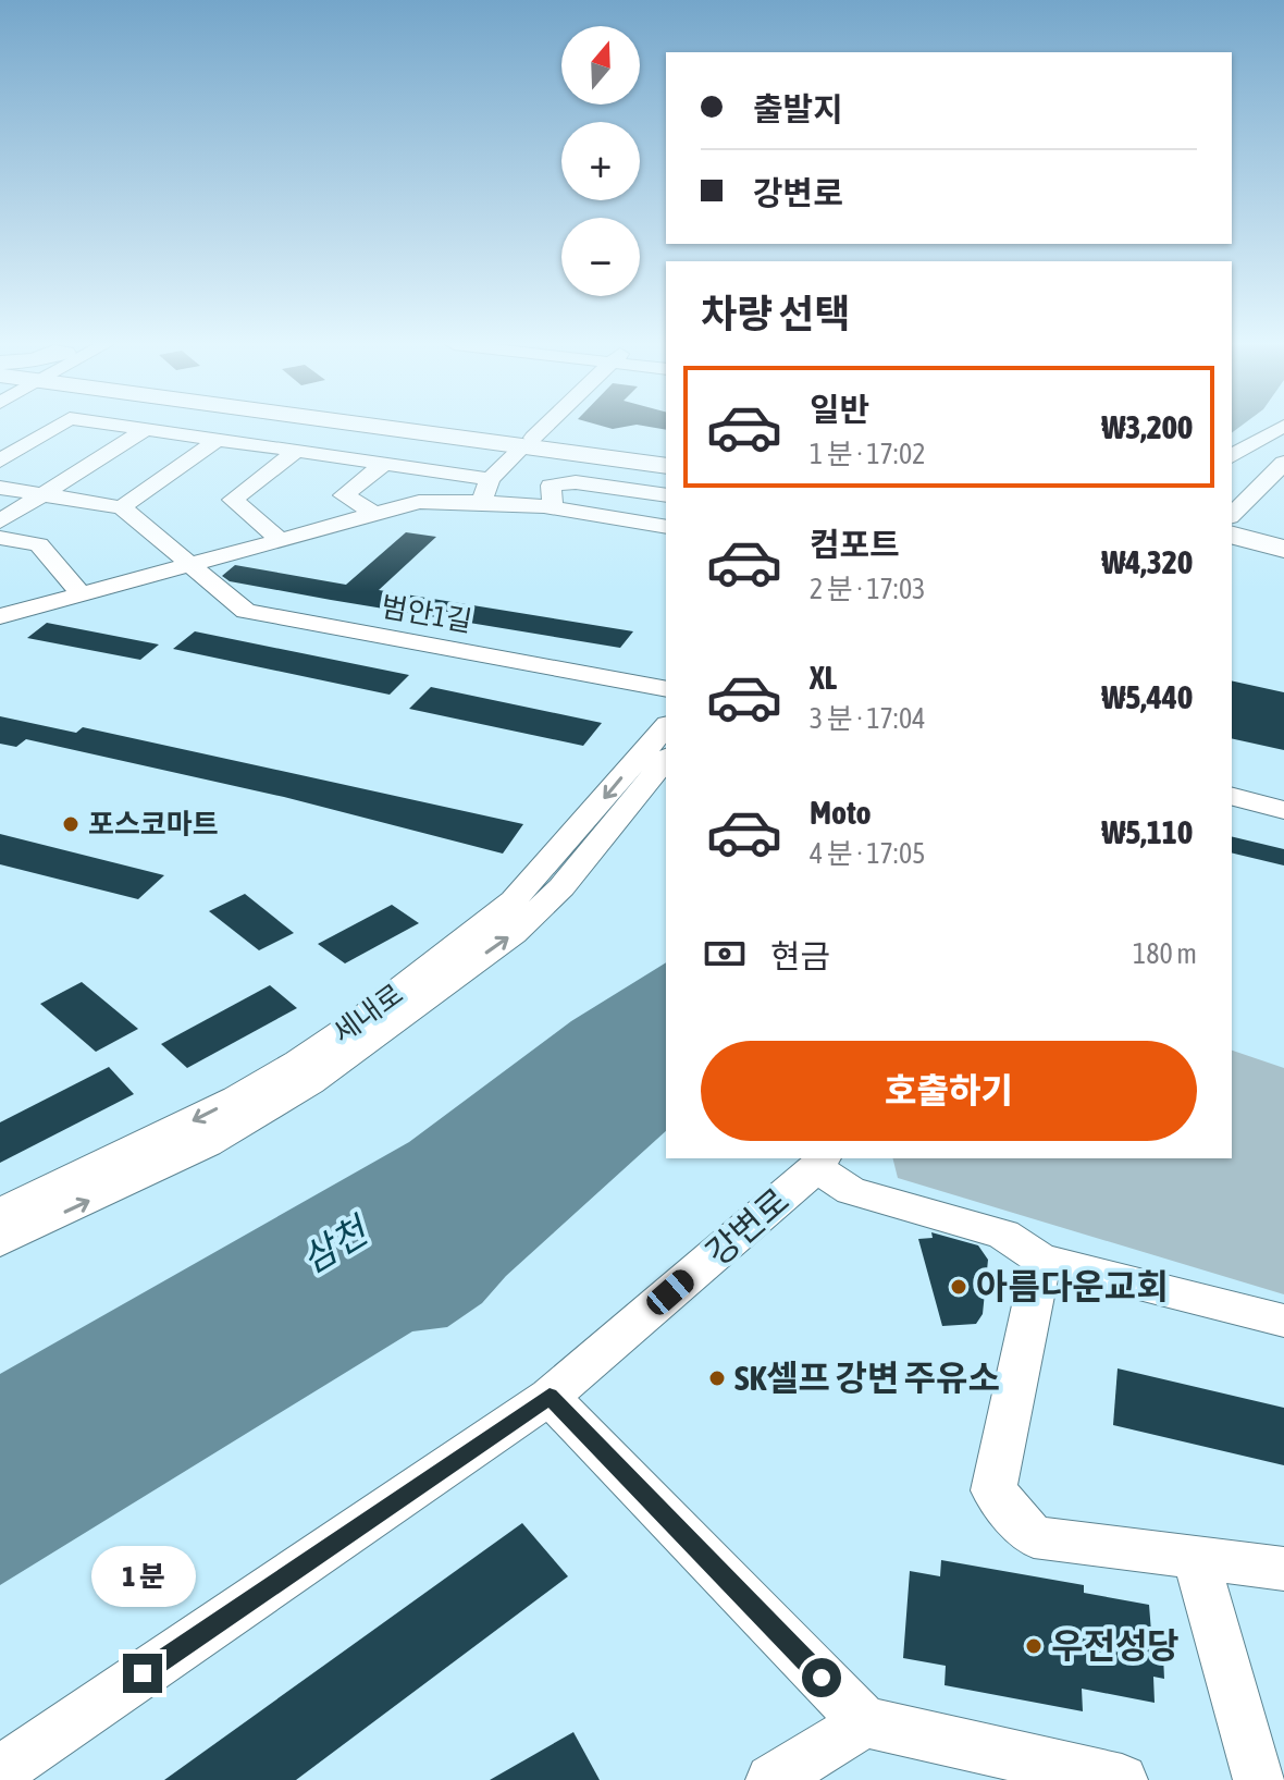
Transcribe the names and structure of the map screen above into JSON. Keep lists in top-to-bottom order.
{
  "streets": {
    "street": ["범안1길", "세내로", "강변로"]
  },
  "water": ["삼천"],
  "places": [
    "포스코마트",
    "아름다운교회",
    "SK셀프 강변 주유소",
    "우전성당"
  ],
  "north": "top",
  "page": {
    "map_buttons": ["+", "−"],
    "banner": ["출발지", "강변로"],
    "heading": "차량 선택",
    "list": [
      {
        "name": "일반",
        "note": "1 분 · 17:02",
        "value": "₩3,200"
      },
      {
        "name": "컴포트",
        "note": "2 분 · 17:03",
        "value": "₩4,320"
      },
      {
        "name": "XL",
        "note": "3 분 · 17:04",
        "value": "₩5,440"
      },
      {
        "name": "Moto",
        "note": "4 분 · 17:05",
        "value": "₩5,110"
      }
    ],
    "pay": ["현금", "180 m"],
    "buttons": "호출하기",
    "bubble": "1 분"
  }
}
